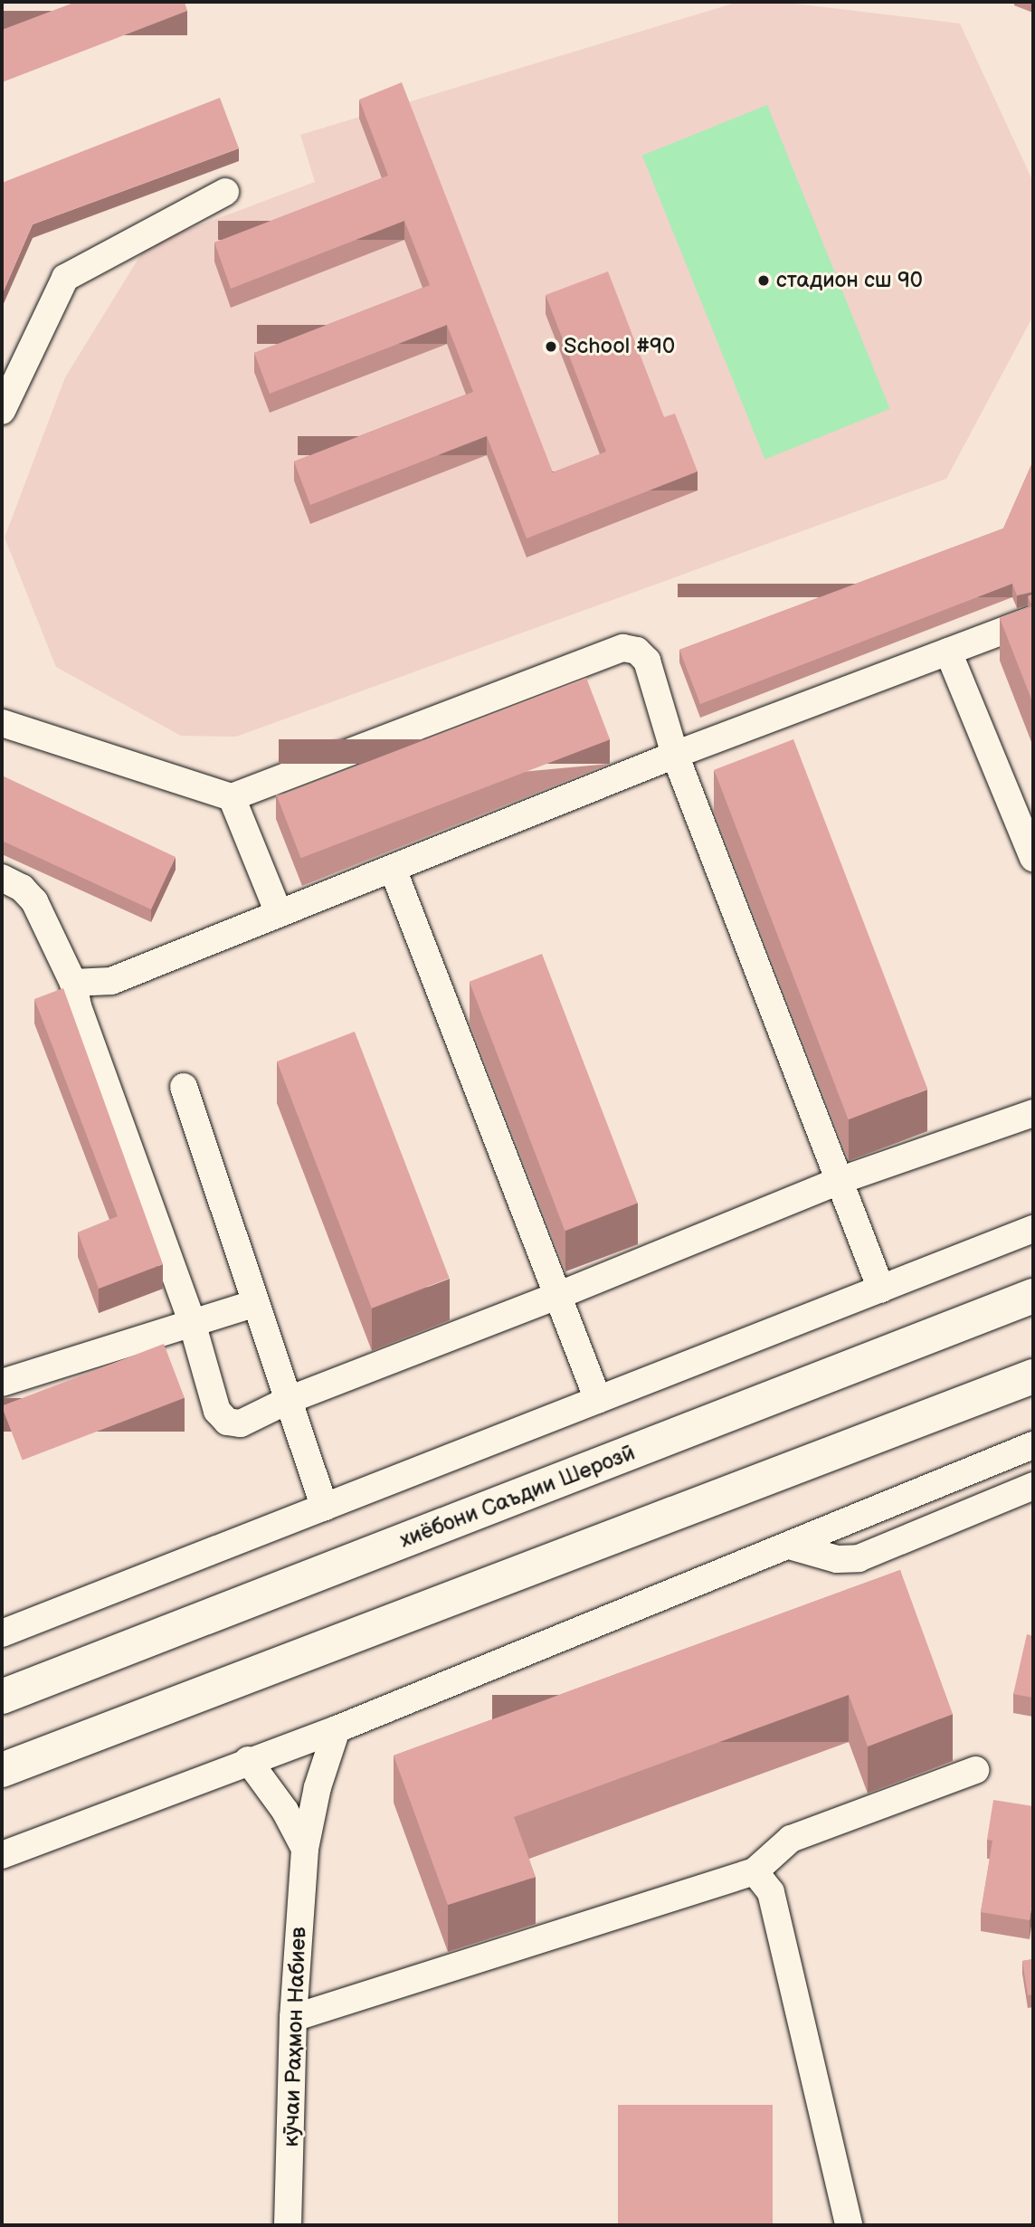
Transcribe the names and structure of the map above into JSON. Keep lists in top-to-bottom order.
{
  "streets": {
    "main road": ["хиёбони Саъдии Шерозӣ"],
    "street": ["кӯчаи Раҳмон Набиев"]
  },
  "places": ["стадион сш 90", "School #90"]
}
